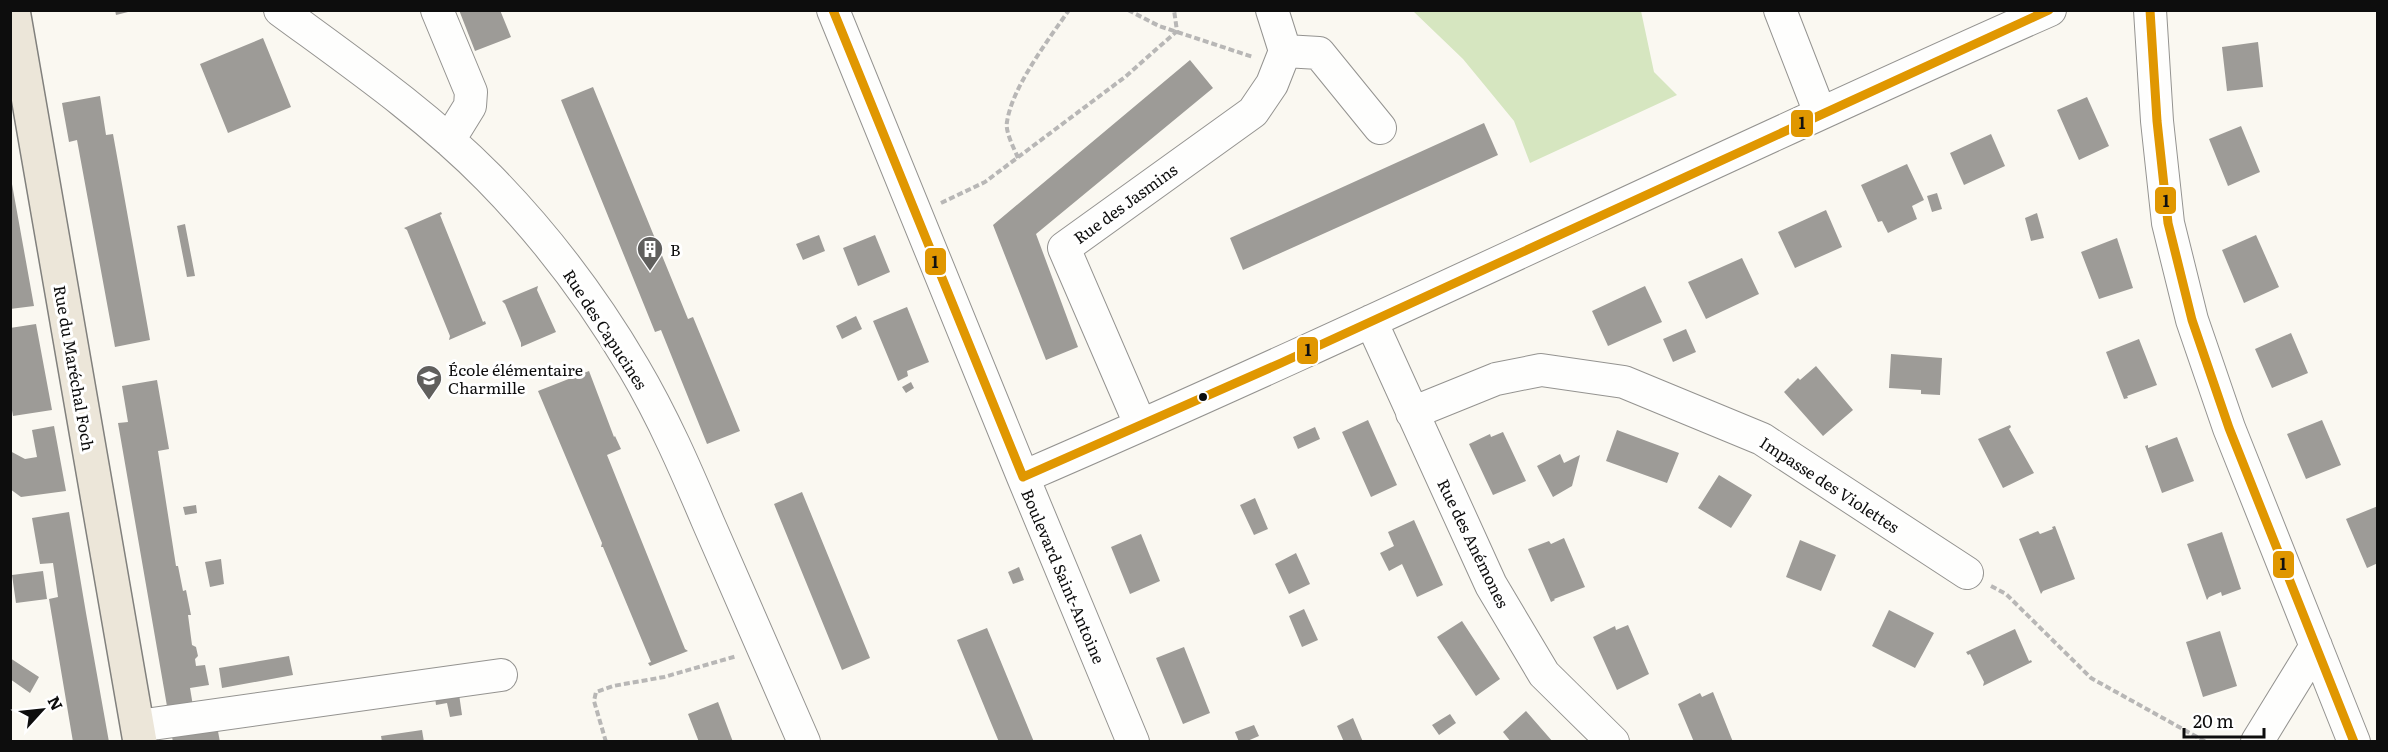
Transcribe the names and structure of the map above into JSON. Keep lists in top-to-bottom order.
{
  "streets": {
    "main road": ["Rue du Maréchal Foch"],
    "street": [
      "Rue des Jasmins",
      "Rue des Capucines",
      "Impasse des Violettes",
      "Rue des Anémones",
      "Boulevard Saint-Antoine"
    ]
  },
  "crossings": [
    ["Impasse des Violettes", "Rue des Anémones"]
  ],
  "places": {
    "building": ["B"],
    "school or university": ["École élémentaire Charmille"]
  },
  "lines": ["transit line 1"],
  "scale_bar": "20 m",
  "north": "top right"
}
